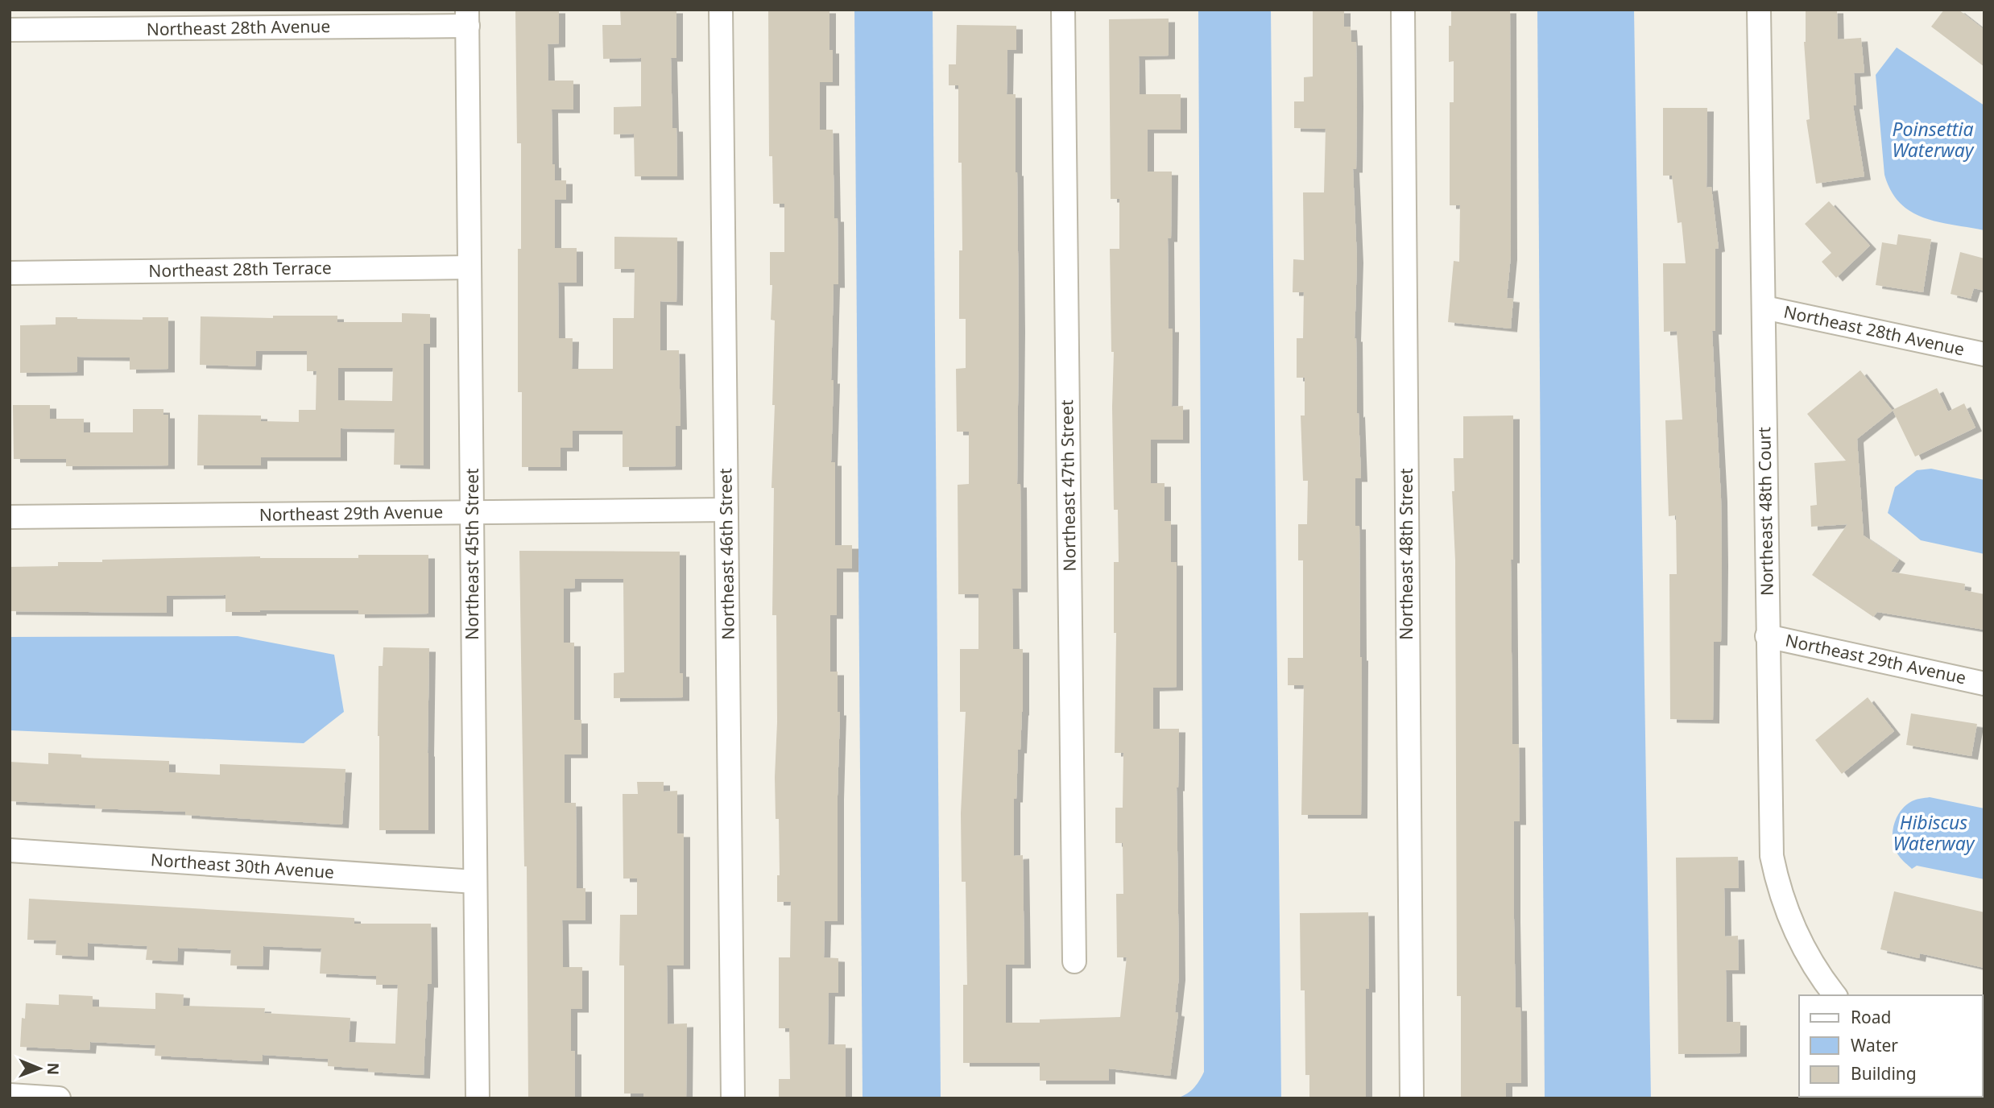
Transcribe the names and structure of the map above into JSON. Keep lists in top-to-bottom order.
{
  "streets": {
    "street": [
      "Northeast 28th Avenue",
      "Northeast 28th Terrace",
      "Northeast 47th Street",
      "Northeast 48th Court",
      "Northeast 29th Avenue",
      "Northeast 45th Street",
      "Northeast 46th Street",
      "Northeast 48th Street",
      "Northeast 30th Avenue"
    ]
  },
  "crossings": [
    ["Northeast 28th Avenue", "Northeast 48th Court"],
    ["Northeast 28th Avenue", "Northeast 45th Street"],
    ["Northeast 28th Terrace", "Northeast 45th Street"],
    ["Northeast 48th Court", "Northeast 29th Avenue"],
    ["Northeast 29th Avenue", "Northeast 45th Street"],
    ["Northeast 29th Avenue", "Northeast 46th Street"],
    ["Northeast 45th Street", "Northeast 30th Avenue"]
  ],
  "water": ["Poinsettia Waterway", "Hibiscus Waterway"],
  "legend": ["Road", "Water", "Building"],
  "north": "right"
}
